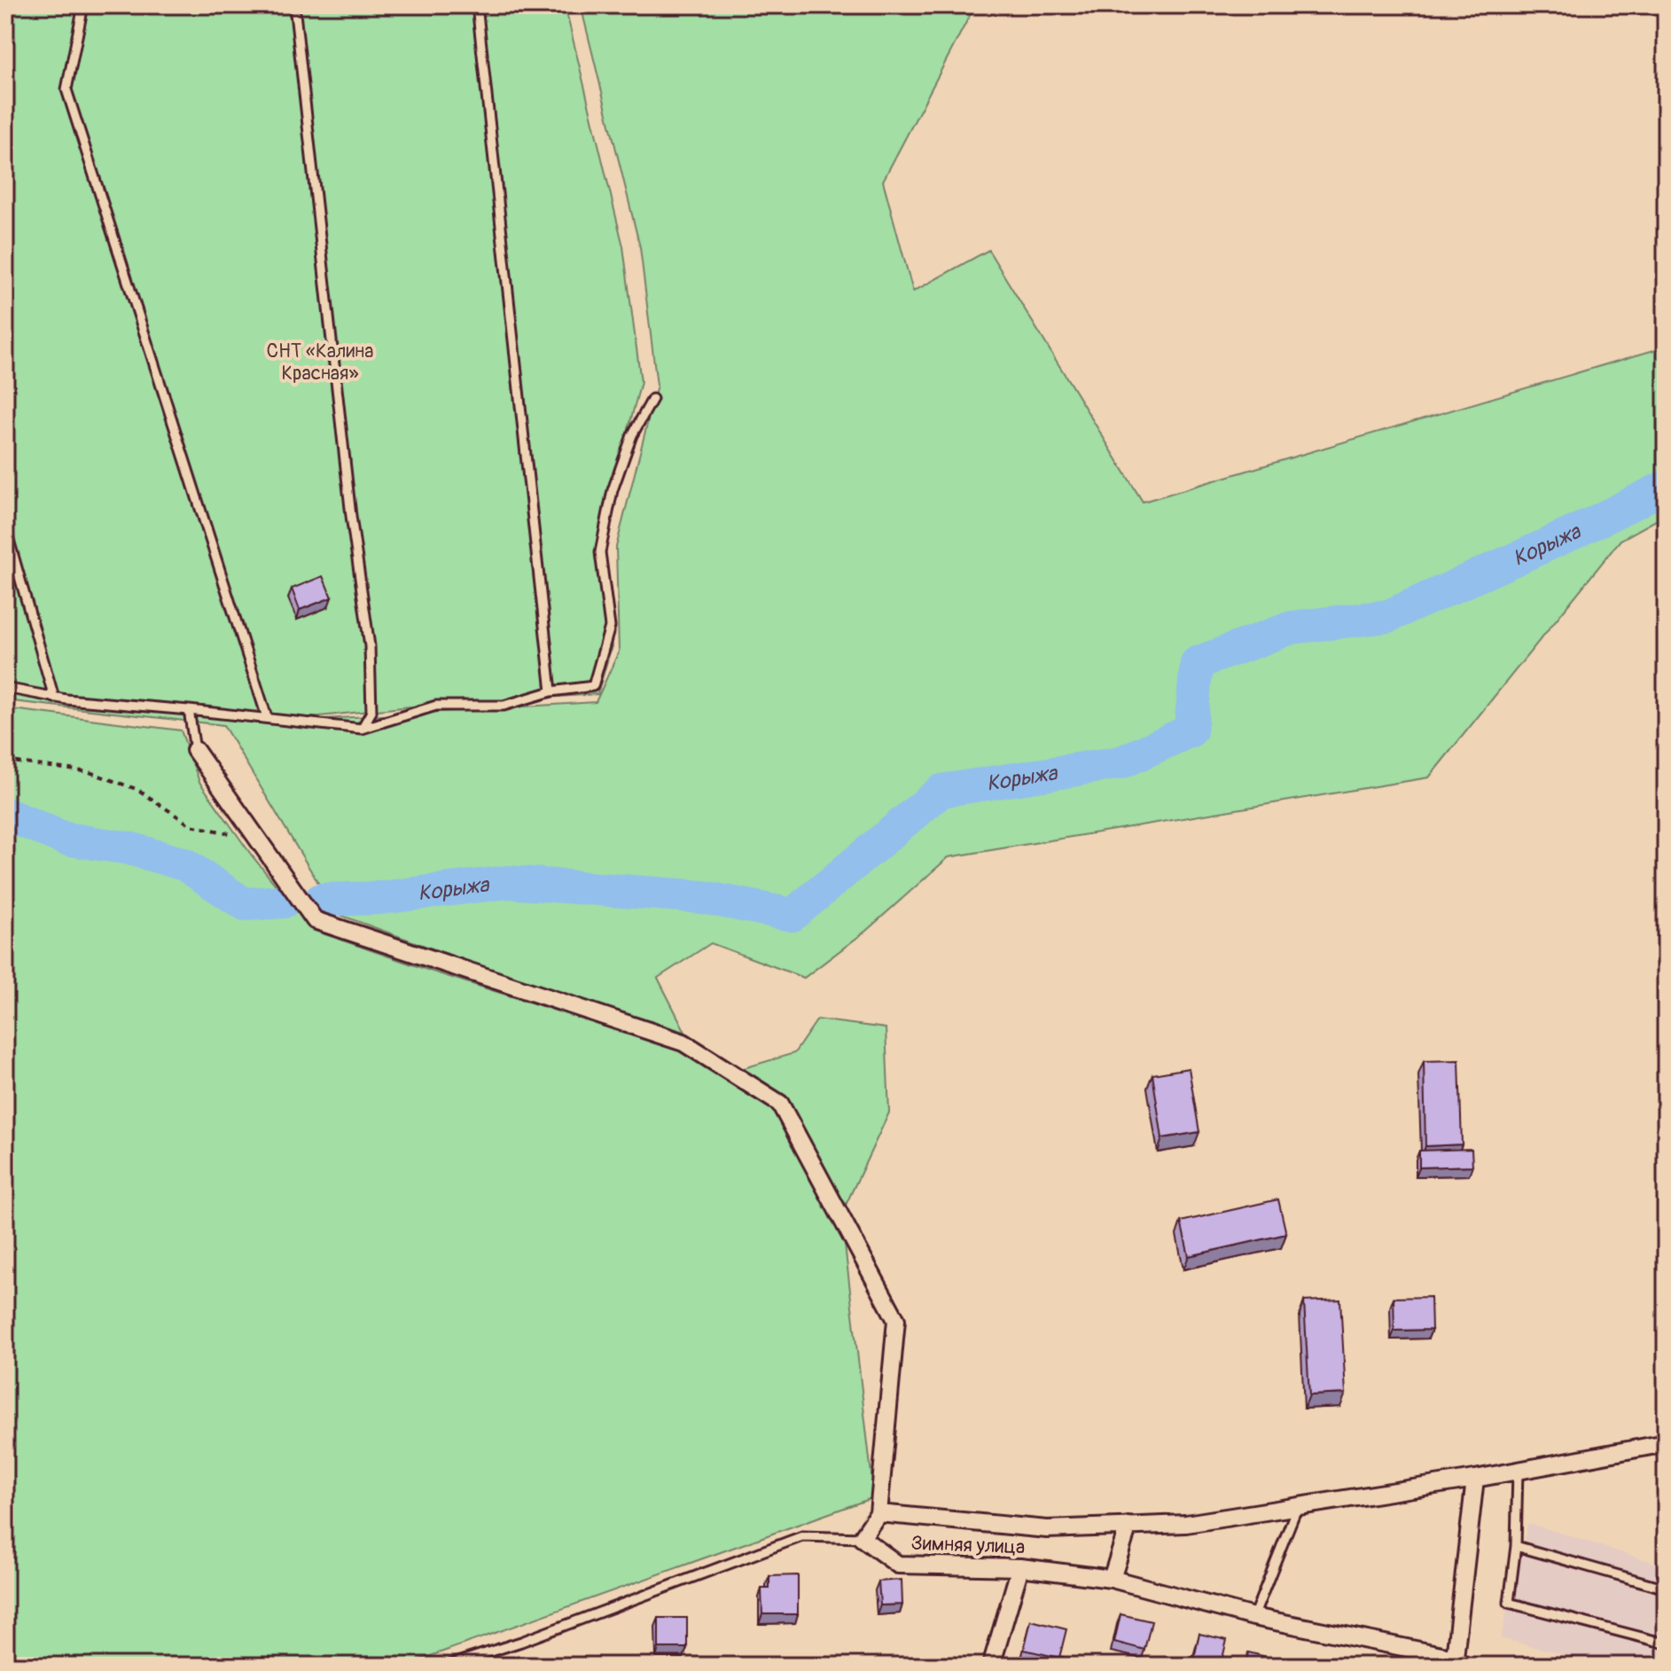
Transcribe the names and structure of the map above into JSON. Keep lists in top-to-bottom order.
{
  "streets": {
    "street": ["Зимняя улица"]
  },
  "water": ["Корыжа"],
  "parks": ["СНТ «Калина Красная»"]
}
